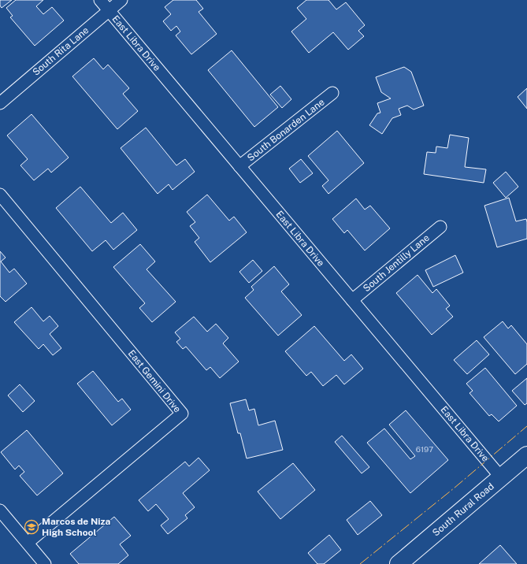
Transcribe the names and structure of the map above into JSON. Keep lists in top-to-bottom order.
{
  "streets": {
    "main road": ["South Rural Road"],
    "street": [
      "East Libra Drive",
      "South Rita Lane",
      "South Bonarden Lane",
      "South Jentilly Lane",
      "East Gemini Drive"
    ]
  },
  "crossings": [
    ["East Libra Drive", "South Rita Lane"],
    ["East Libra Drive", "South Bonarden Lane"],
    ["East Libra Drive", "South Jentilly Lane"],
    ["East Libra Drive", "South Rural Road"]
  ],
  "places": {
    "school or university": ["Marcos de Niza High School"]
  },
  "house_numbers": ["6197"]
}
